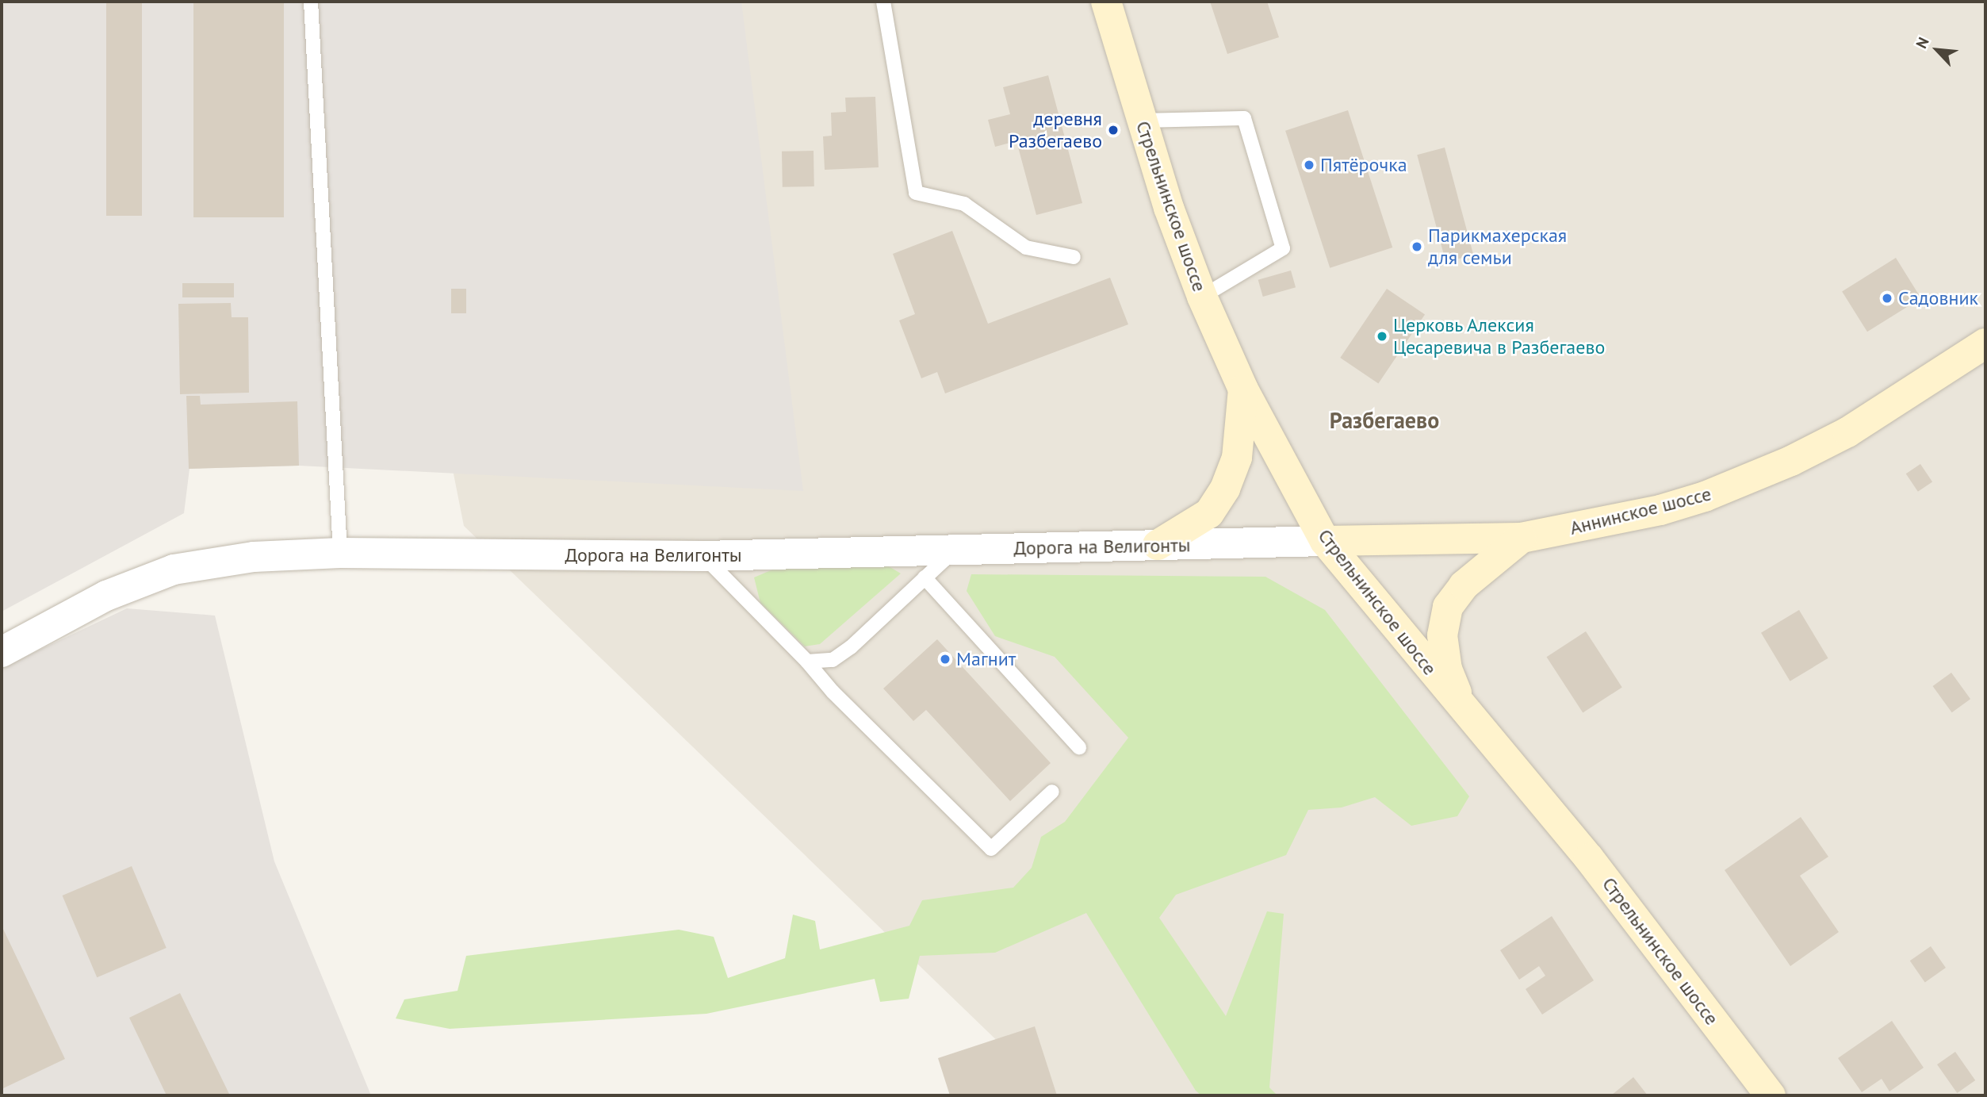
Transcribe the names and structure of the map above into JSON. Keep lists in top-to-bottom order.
{
  "streets": {
    "main road": ["Стрельнинское шоссе", "Аннинское шоссе"],
    "street": ["Дорога на Велигонты"]
  },
  "crossings": [
    ["Стрельнинское шоссе", "Аннинское шоссе"],
    ["Стрельнинское шоссе", "Дорога на Велигонты"],
    ["Аннинское шоссе", "Дорога на Велигонты"]
  ],
  "districts": ["Разбегаево"],
  "places": [
    "деревня Разбегаево",
    "Пятёрочка",
    "Парикмахерская для семьи",
    "Садовник",
    "Церковь Алексия Цесаревича в Разбегаево",
    "Магнит"
  ],
  "north": "top left"
}
